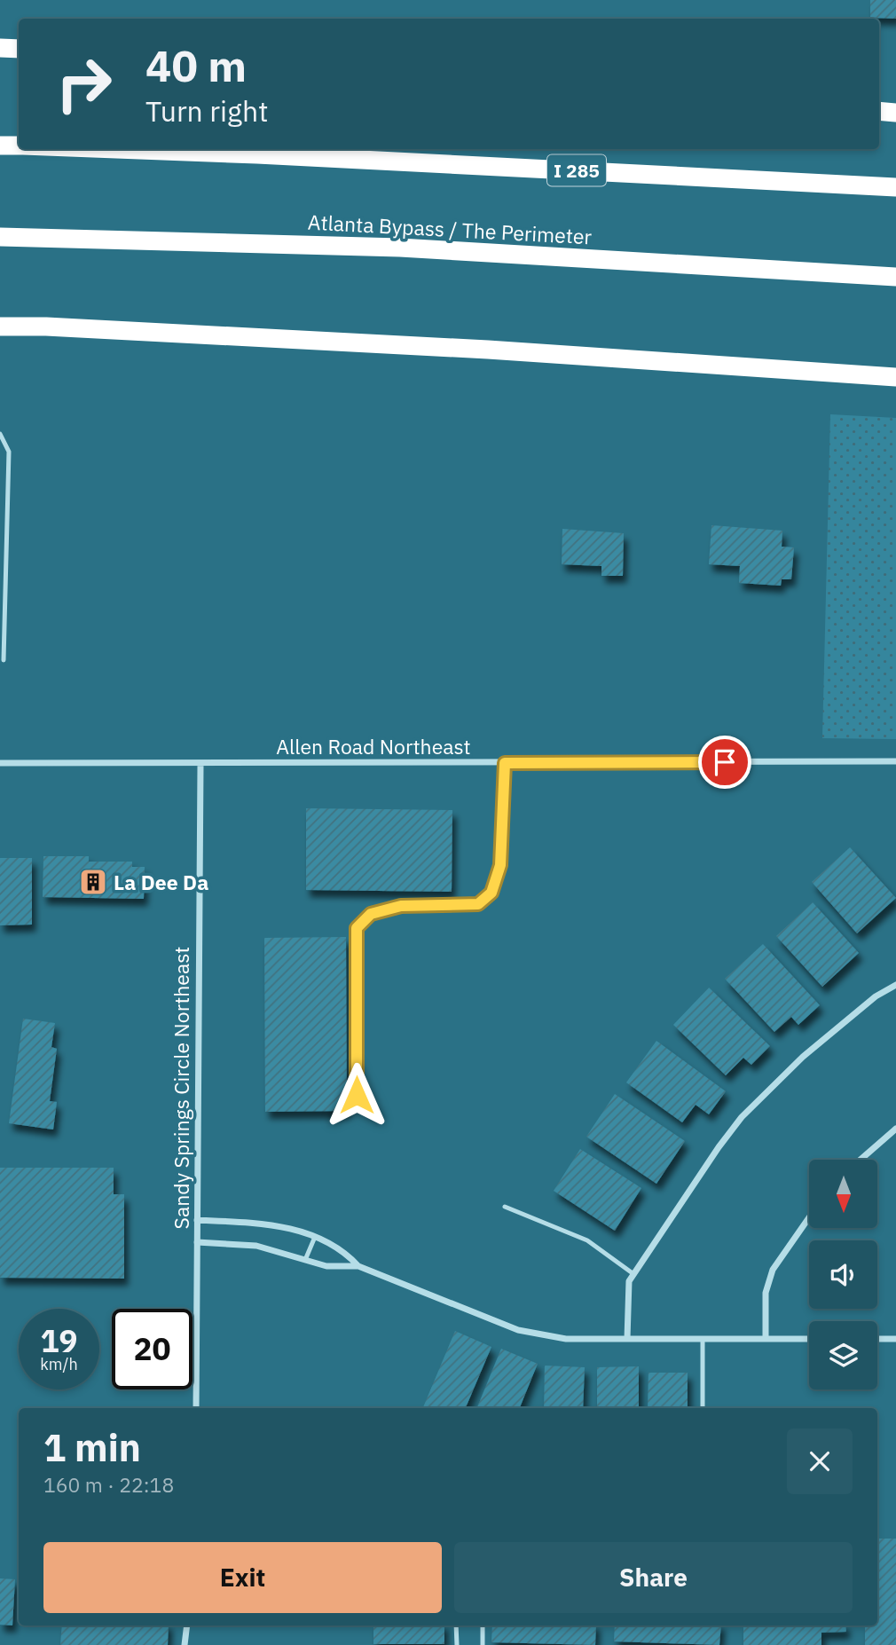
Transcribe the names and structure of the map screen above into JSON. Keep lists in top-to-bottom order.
{
  "streets": {
    "highway": ["I 285", "Atlanta Bypass / The Perimeter"],
    "street": ["Allen Road Northeast", "Sandy Springs Circle Northeast"]
  },
  "crossings": [
    ["Allen Road Northeast", "Sandy Springs Circle Northeast"]
  ],
  "places": {
    "building": ["La Dee Da"]
  },
  "north": "bottom",
  "page": {
    "turn": ["40 m", "Turn right"],
    "speed": "19 km/h",
    "limit": "20",
    "heading": ["1 min", "160 m · 22:18"],
    "buttons": ["Exit", "Share"]
  }
}
